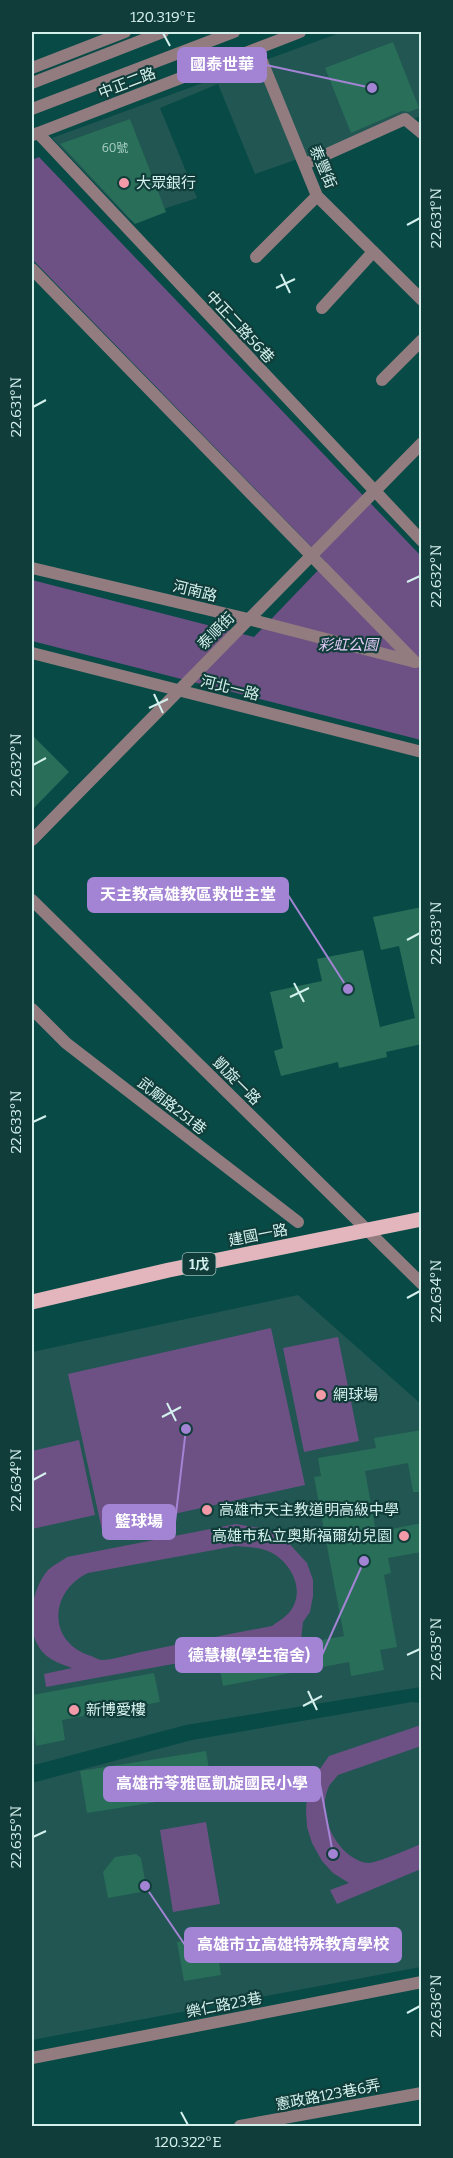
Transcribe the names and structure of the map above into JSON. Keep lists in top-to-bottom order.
{
  "streets": {
    "main road": ["建國一路", "1戊"],
    "street": [
      "中正二路",
      "泰豐街",
      "中正二路56巷",
      "河南路",
      "泰順街",
      "河北一路",
      "凱旋一路",
      "武廟路251巷",
      "樂仁路23巷",
      "憲政路123巷6弄"
    ]
  },
  "crossings": [
    ["中正二路", "泰豐街"],
    ["中正二路", "中正二路56巷"],
    ["中正二路56巷", "泰順街"],
    ["河南路", "泰順街"],
    ["泰順街", "河北一路"],
    ["凱旋一路", "建國一路"]
  ],
  "parks": ["彩虹公園"],
  "places": [
    "國泰世華",
    "大眾銀行",
    "天主教高雄教區救世主堂",
    "網球場",
    "籃球場",
    "高雄市天主教道明高級中學",
    "高雄市私立奧斯福爾幼兒園",
    "德慧樓(學生宿舍)",
    "新博愛樓",
    "高雄市苓雅區凱旋國民小學",
    "高雄市立高雄特殊教育學校"
  ],
  "house_numbers": ["60號"],
  "coordinates": [
    "120.319°E",
    "22.631°N",
    "22.632°N",
    "22.633°N",
    "22.634°N",
    "22.635°N",
    "22.636°N",
    "120.322°E"
  ]
}
